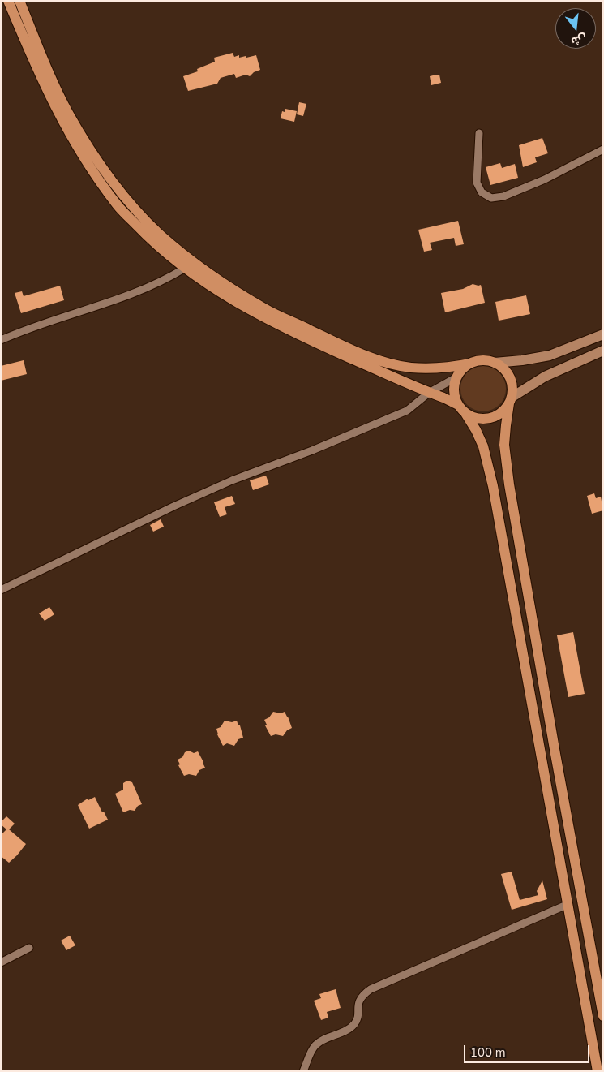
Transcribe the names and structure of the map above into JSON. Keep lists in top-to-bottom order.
{
  "scale_bar": "100 m",
  "north": "bottom"
}
